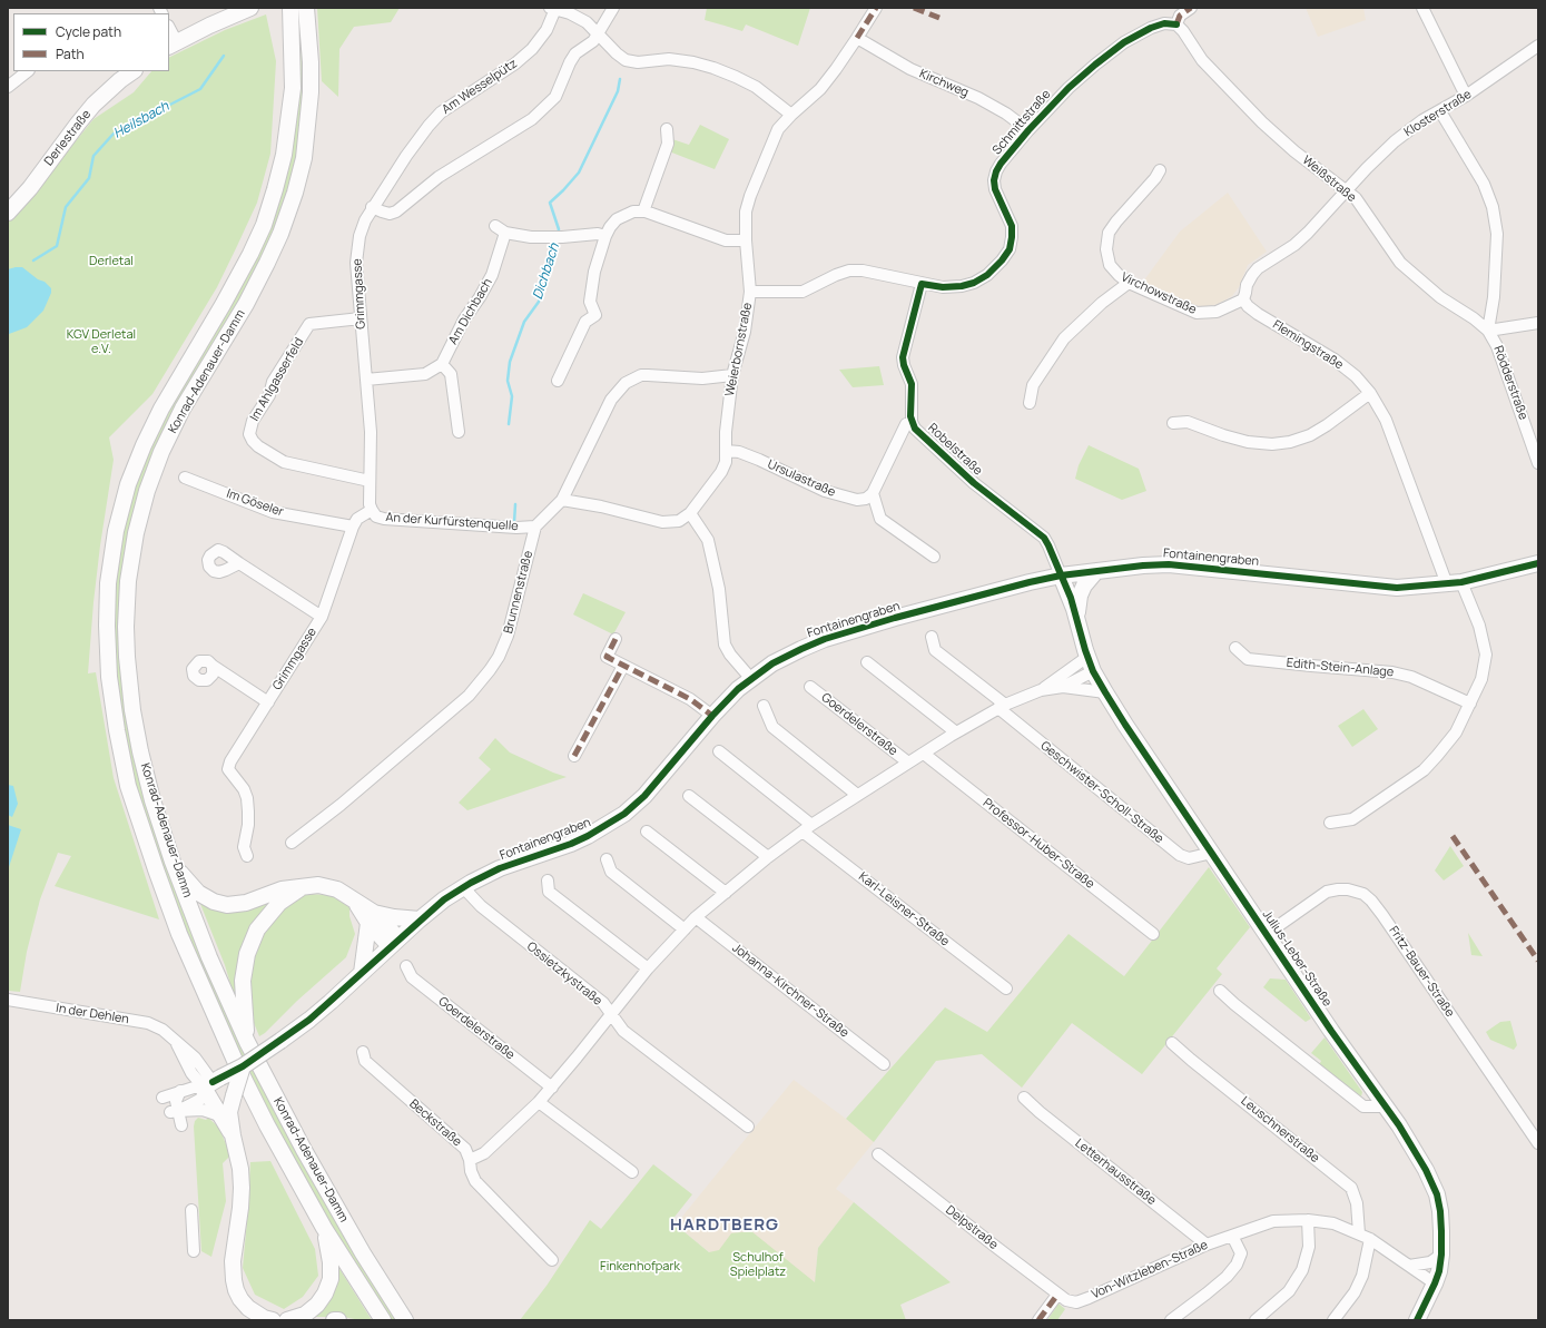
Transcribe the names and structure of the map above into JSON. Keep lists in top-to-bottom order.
{
  "streets": {
    "main road": [
      "Derlestraße",
      "Konrad-Adenauer-Damm",
      "Fontainengraben",
      "Julius-Leber-Straße"
    ],
    "street": [
      "Kirchweg",
      "Am Wesselpütz",
      "Klosterstraße",
      "Schmittstraße",
      "Weißstraße",
      "Grimmgasse",
      "Virchowstraße",
      "Am Dichbach",
      "Flemingstraße",
      "Weierbornstraße",
      "Im Ahlgasserfeld",
      "Rödderstraße",
      "Robelstraße",
      "Ursulastraße",
      "Im Göseler",
      "An der Kurfürstenquelle",
      "Brunnenstraße",
      "Edith-Stein-Anlage",
      "Goerdelerstraße",
      "Geschwister-Scholl-Straße",
      "Professor-Huber-Straße",
      "Karl-Leisner-Straße",
      "Fritz-Bauer-Straße",
      "Ossietzkystraße",
      "Johanna-Kirchner-Straße",
      "In der Dehlen",
      "Beckstraße",
      "Leuschnerstraße",
      "Letterhausstraße",
      "Delpstraße",
      "Von-Witzleben-Straße"
    ]
  },
  "crossings": [
    ["Kirchweg", "Schmittstraße"],
    ["Kirchweg", "Weierbornstraße"],
    ["Am Wesselpütz", "Grimmgasse"],
    ["Klosterstraße", "Weißstraße"],
    ["Schmittstraße", "Weißstraße"],
    ["Schmittstraße", "Weierbornstraße"],
    ["Schmittstraße", "Robelstraße"],
    ["Weißstraße", "Rödderstraße"],
    ["Grimmgasse", "Im Ahlgasserfeld"],
    ["Grimmgasse", "Im Göseler"],
    ["Grimmgasse", "An der Kurfürstenquelle"],
    ["Virchowstraße", "Flemingstraße"],
    ["Flemingstraße", "Fontainengraben"],
    ["Weierbornstraße", "Ursulastraße"],
    ["Robelstraße", "Fontainengraben"],
    ["Robelstraße", "Julius-Leber-Straße"],
    ["An der Kurfürstenquelle", "Brunnenstraße"],
    ["Fontainengraben", "Julius-Leber-Straße"],
    ["Fontainengraben", "Ossietzkystraße"],
    ["Fontainengraben", "In der Dehlen"],
    ["Goerdelerstraße", "Geschwister-Scholl-Straße"],
    ["Goerdelerstraße", "Professor-Huber-Straße"],
    ["Goerdelerstraße", "Karl-Leisner-Straße"],
    ["Goerdelerstraße", "Julius-Leber-Straße"],
    ["Goerdelerstraße", "Ossietzkystraße"],
    ["Goerdelerstraße", "Johanna-Kirchner-Straße"],
    ["Goerdelerstraße", "Beckstraße"],
    ["Geschwister-Scholl-Straße", "Julius-Leber-Straße"],
    ["Julius-Leber-Straße", "Fritz-Bauer-Straße"],
    ["Julius-Leber-Straße", "Von-Witzleben-Straße"],
    ["Leuschnerstraße", "Von-Witzleben-Straße"],
    ["Letterhausstraße", "Von-Witzleben-Straße"],
    ["Delpstraße", "Von-Witzleben-Straße"]
  ],
  "districts": ["HARDTBERG"],
  "water": ["Heilsbach", "Dichbach"],
  "parks": [
    "Derletal",
    "KGV Derletal e.V.",
    "Schulhof Spielplatz",
    "Finkenhofpark"
  ],
  "legend": ["Cycle path", "Path"]
}
